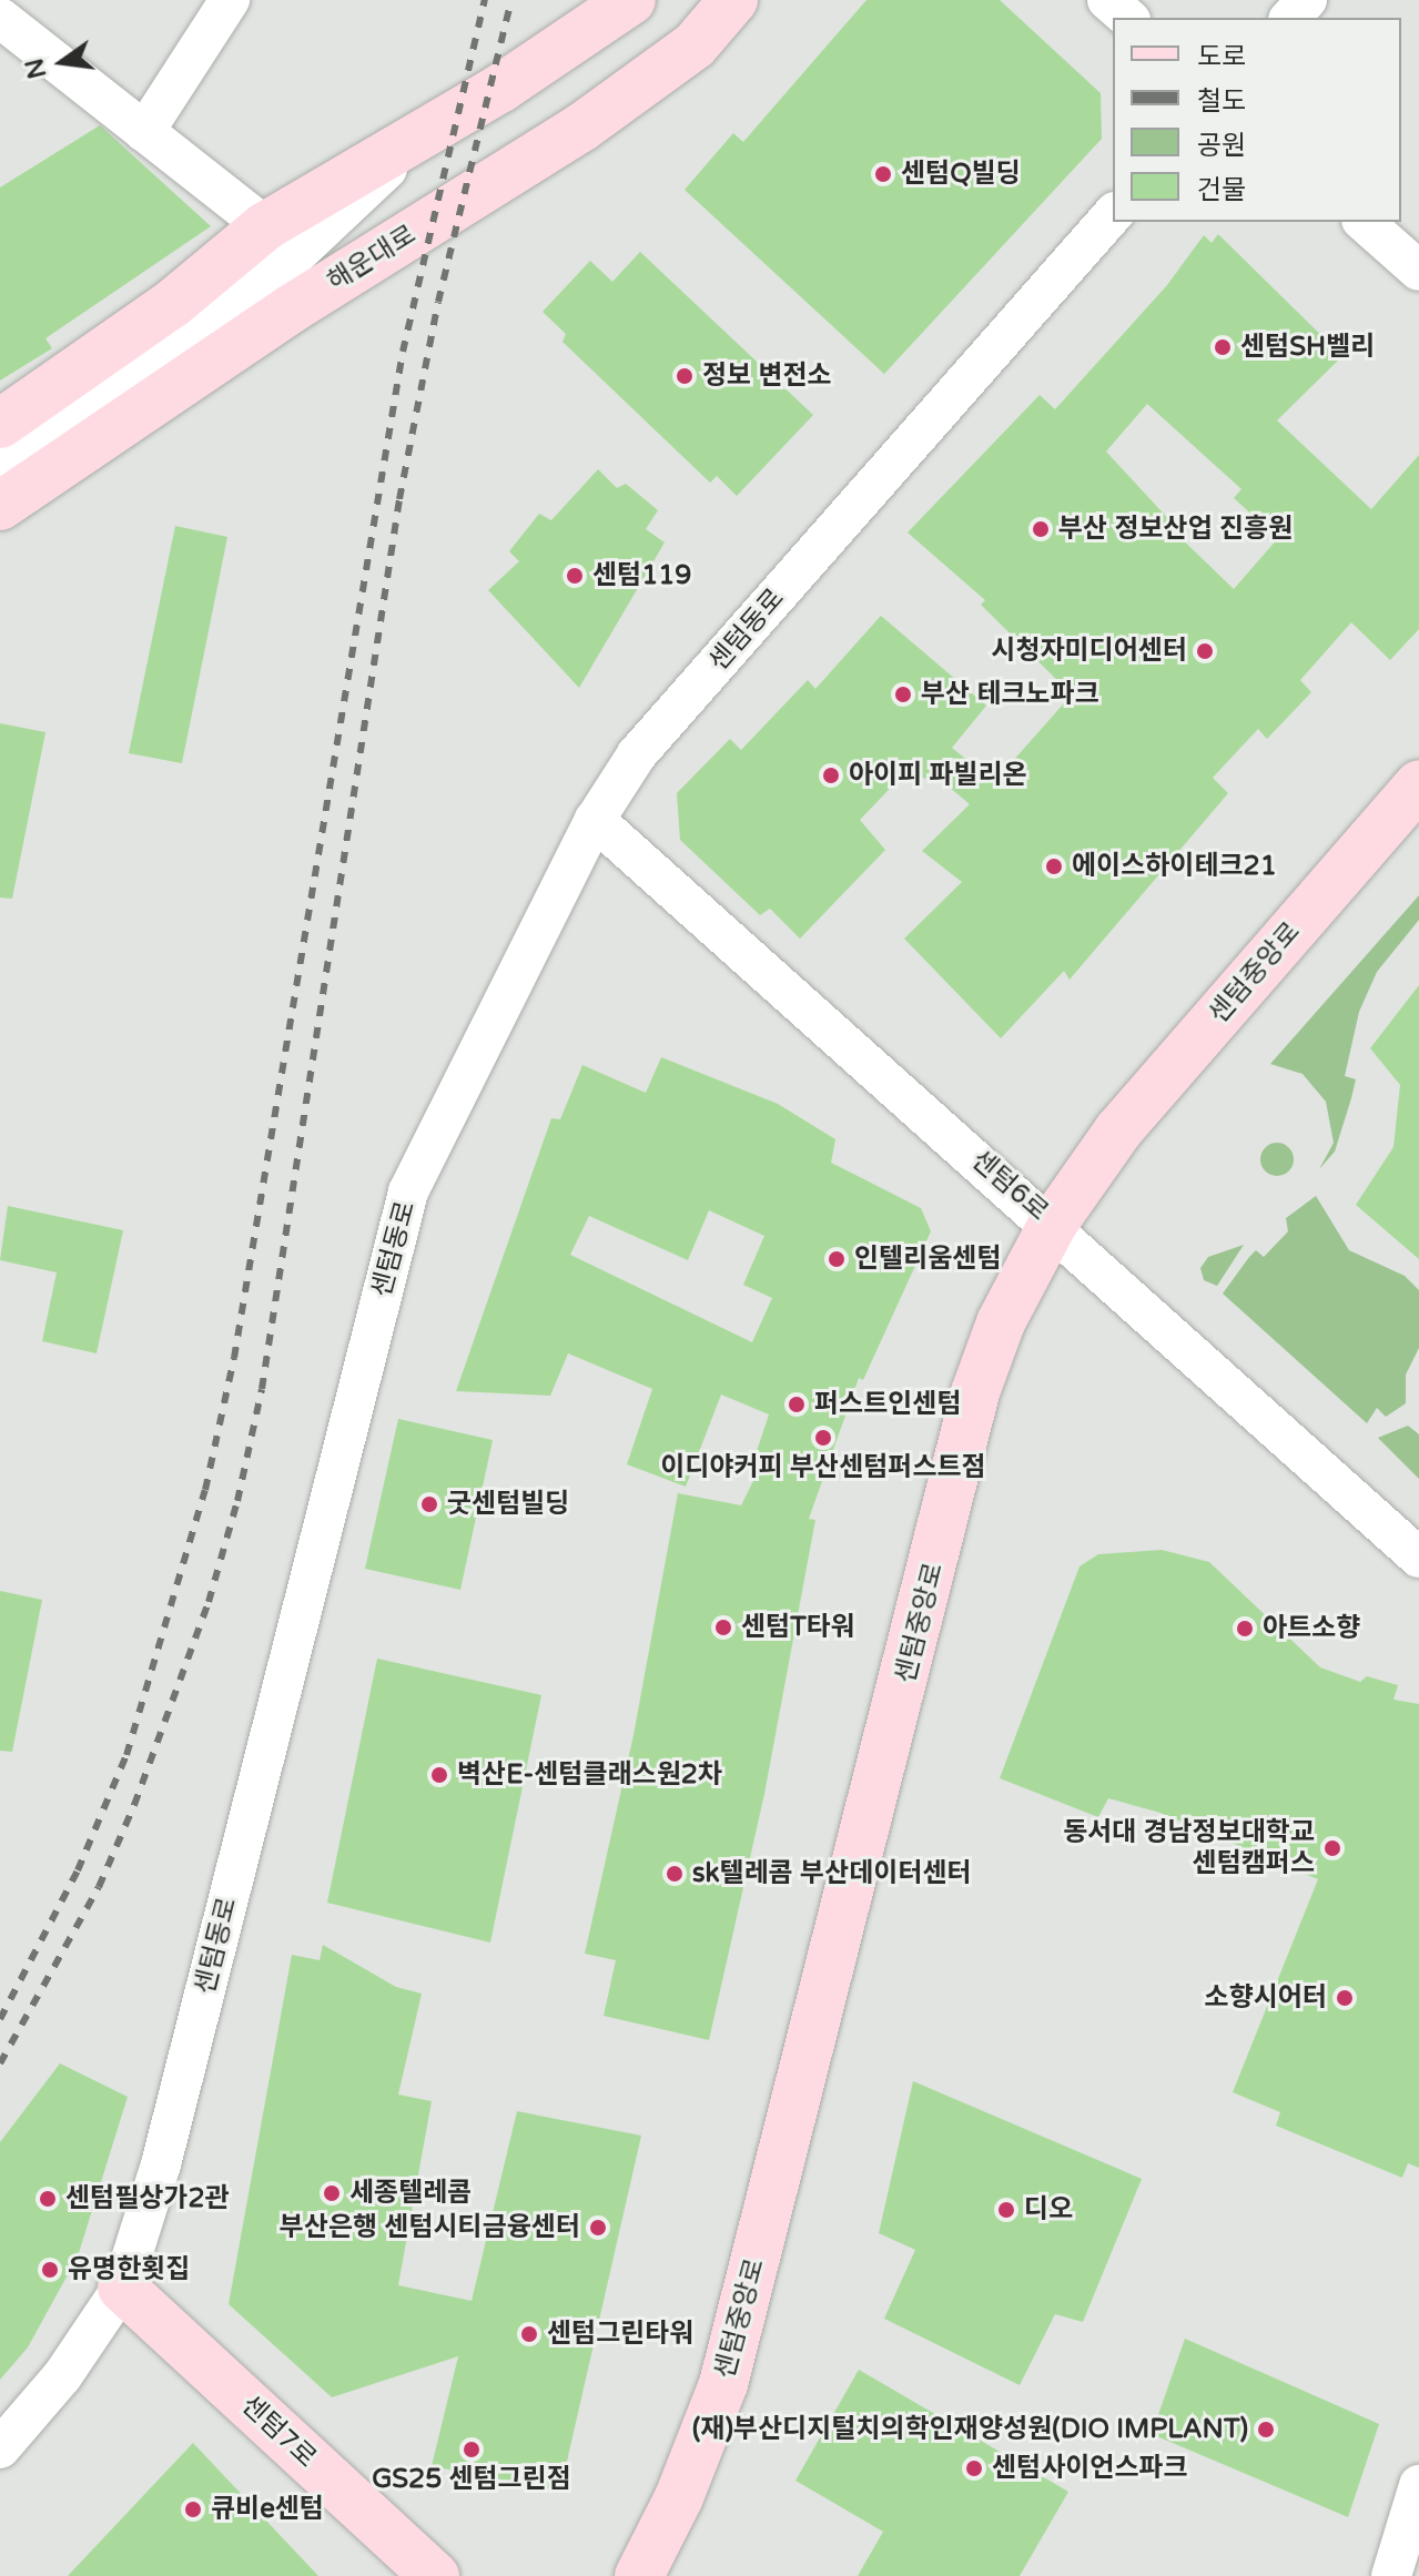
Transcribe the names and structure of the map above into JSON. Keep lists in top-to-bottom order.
{
  "streets": {
    "main road": ["해운대로", "센텀중앙로", "센텀7로"],
    "street": ["센텀동로", "센텀6로"]
  },
  "crossings": [
    ["센텀동로", "센텀6로"],
    ["센텀동로", "센텀7로"],
    ["센텀중앙로", "센텀6로"]
  ],
  "places": [
    "센텀Q빌딩",
    "센텀SH벨리",
    "정보 변전소",
    "부산 정보산업 진흥원",
    "센텀119",
    "시청자미디어센터",
    "부산 테크노파크",
    "아이피 파빌리온",
    "에이스하이테크21",
    "인텔리움센텀",
    "퍼스트인센텀",
    "이디야커피 부산센텀퍼스트점",
    "굿센텀빌딩",
    "센텀T타워",
    "아트소향",
    "벽산E-센텀클래스원2차",
    "동서대 경남정보대학교 센텀캠퍼스",
    "sk텔레콤 부산데이터센터",
    "소향시어터",
    "세종텔레콤",
    "센텀필상가2관",
    "디오",
    "부산은행 센텀시티금융센터",
    "유명한횟집",
    "센텀그린타워",
    "(재)부산디지털치의학인재양성원(DIO IMPLANT)",
    "GS25 센텀그린점",
    "센텀사이언스파크",
    "큐비e센텀"
  ],
  "legend": [
    "도로",
    "철도",
    "공원",
    "건물"
  ],
  "north": "left"
}
